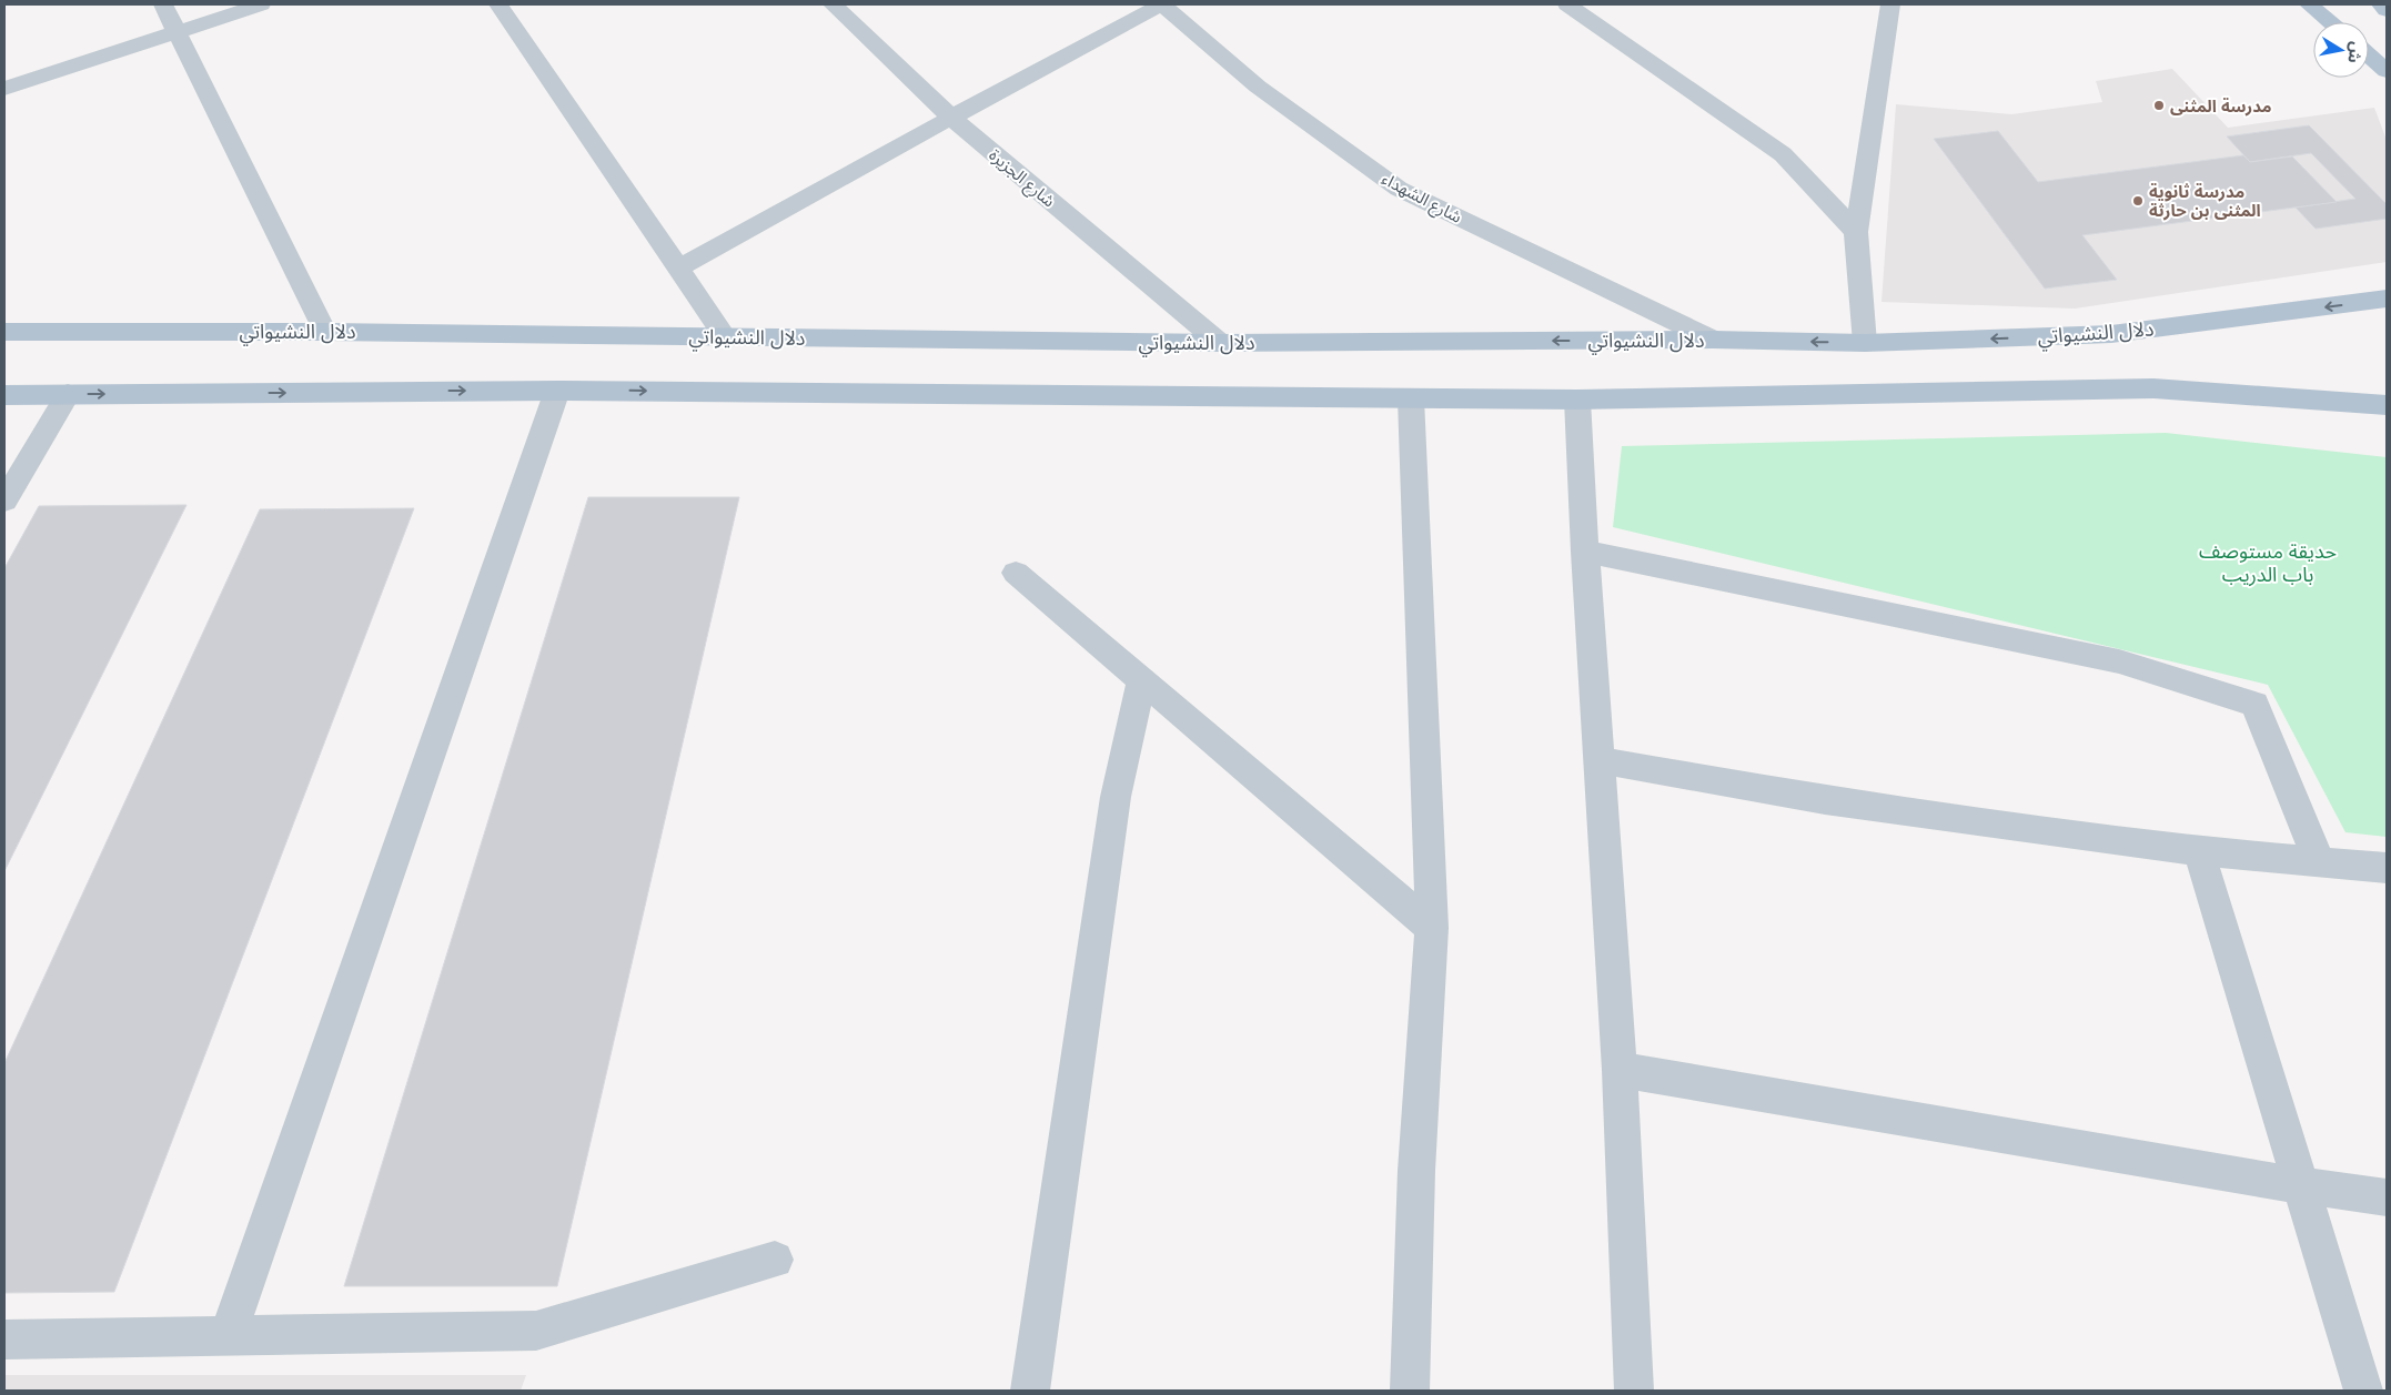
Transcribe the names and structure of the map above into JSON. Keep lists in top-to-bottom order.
{
  "streets": {
    "main road": ["دلال النشيواتي"],
    "street": ["شارع الجزيرة", "شارع الشهداء"]
  },
  "crossings": [
    ["شارع الجزيرة", "دلال النشيواتي"],
    ["شارع الشهداء", "دلال النشيواتي"]
  ],
  "parks": ["حديقة مستوصف باب الدريب"],
  "places": ["مدرسة المثنى", "مدرسة ثانوية المثنى بن حارثة"],
  "north": "right"
}
